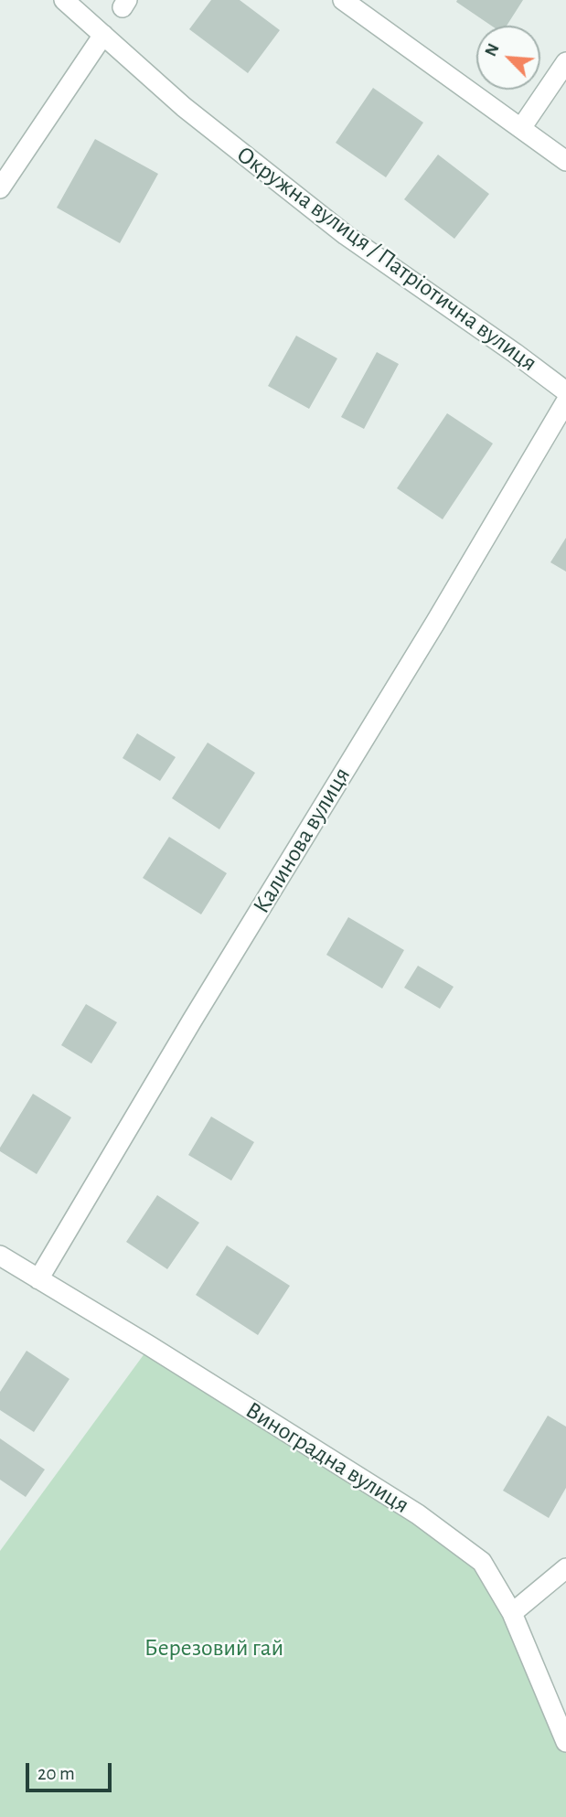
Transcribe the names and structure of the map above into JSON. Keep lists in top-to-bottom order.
{
  "streets": {
    "street": ["Окружна вулиця / Патріотична вулиця", "Калинова вулиця", "Виноградна вулиця"]
  },
  "crossings": [
    ["Калинова вулиця", "Виноградна вулиця"]
  ],
  "parks": ["Березовий гай"],
  "scale_bar": "20 m",
  "north": "top left"
}
